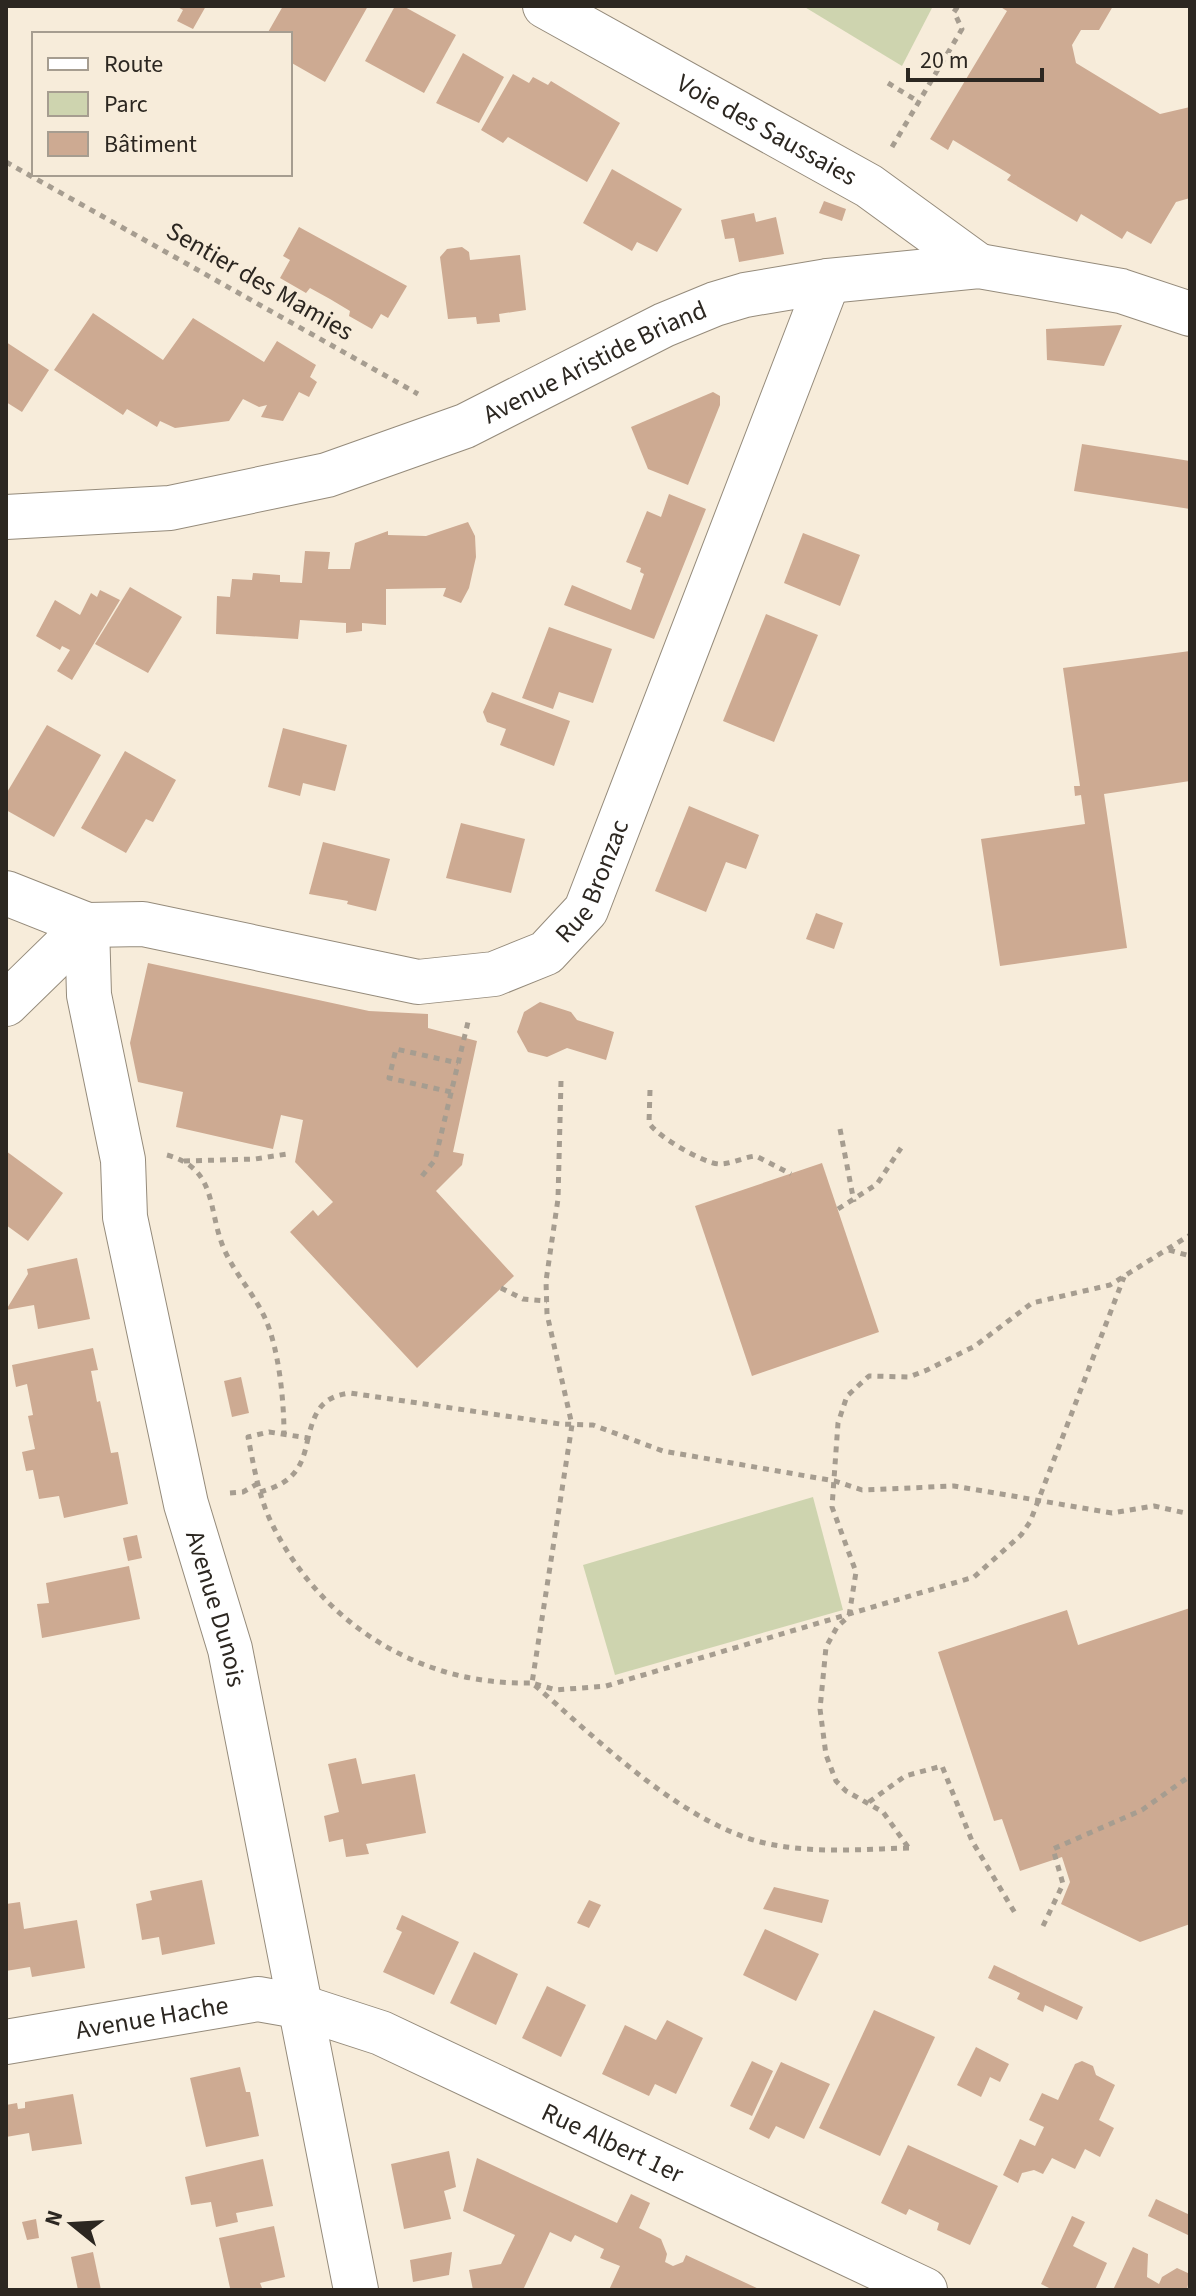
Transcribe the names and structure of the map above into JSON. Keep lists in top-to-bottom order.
{
  "streets": {
    "street": [
      "Voie des Saussaies",
      "Avenue Aristide Briand",
      "Rue Bronzac",
      "Avenue Dunois",
      "Avenue Hache",
      "Rue Albert 1er"
    ],
    "path": ["Sentier des Mamies"]
  },
  "crossings": [
    ["Voie des Saussaies", "Avenue Aristide Briand"],
    ["Avenue Aristide Briand", "Rue Bronzac"],
    ["Rue Bronzac", "Avenue Dunois"],
    ["Avenue Dunois", "Avenue Hache"],
    ["Avenue Dunois", "Rue Albert 1er"],
    ["Avenue Hache", "Rue Albert 1er"]
  ],
  "legend": ["Route", "Parc", "Bâtiment"],
  "scale_bar": "20 m",
  "north": "left"
}
